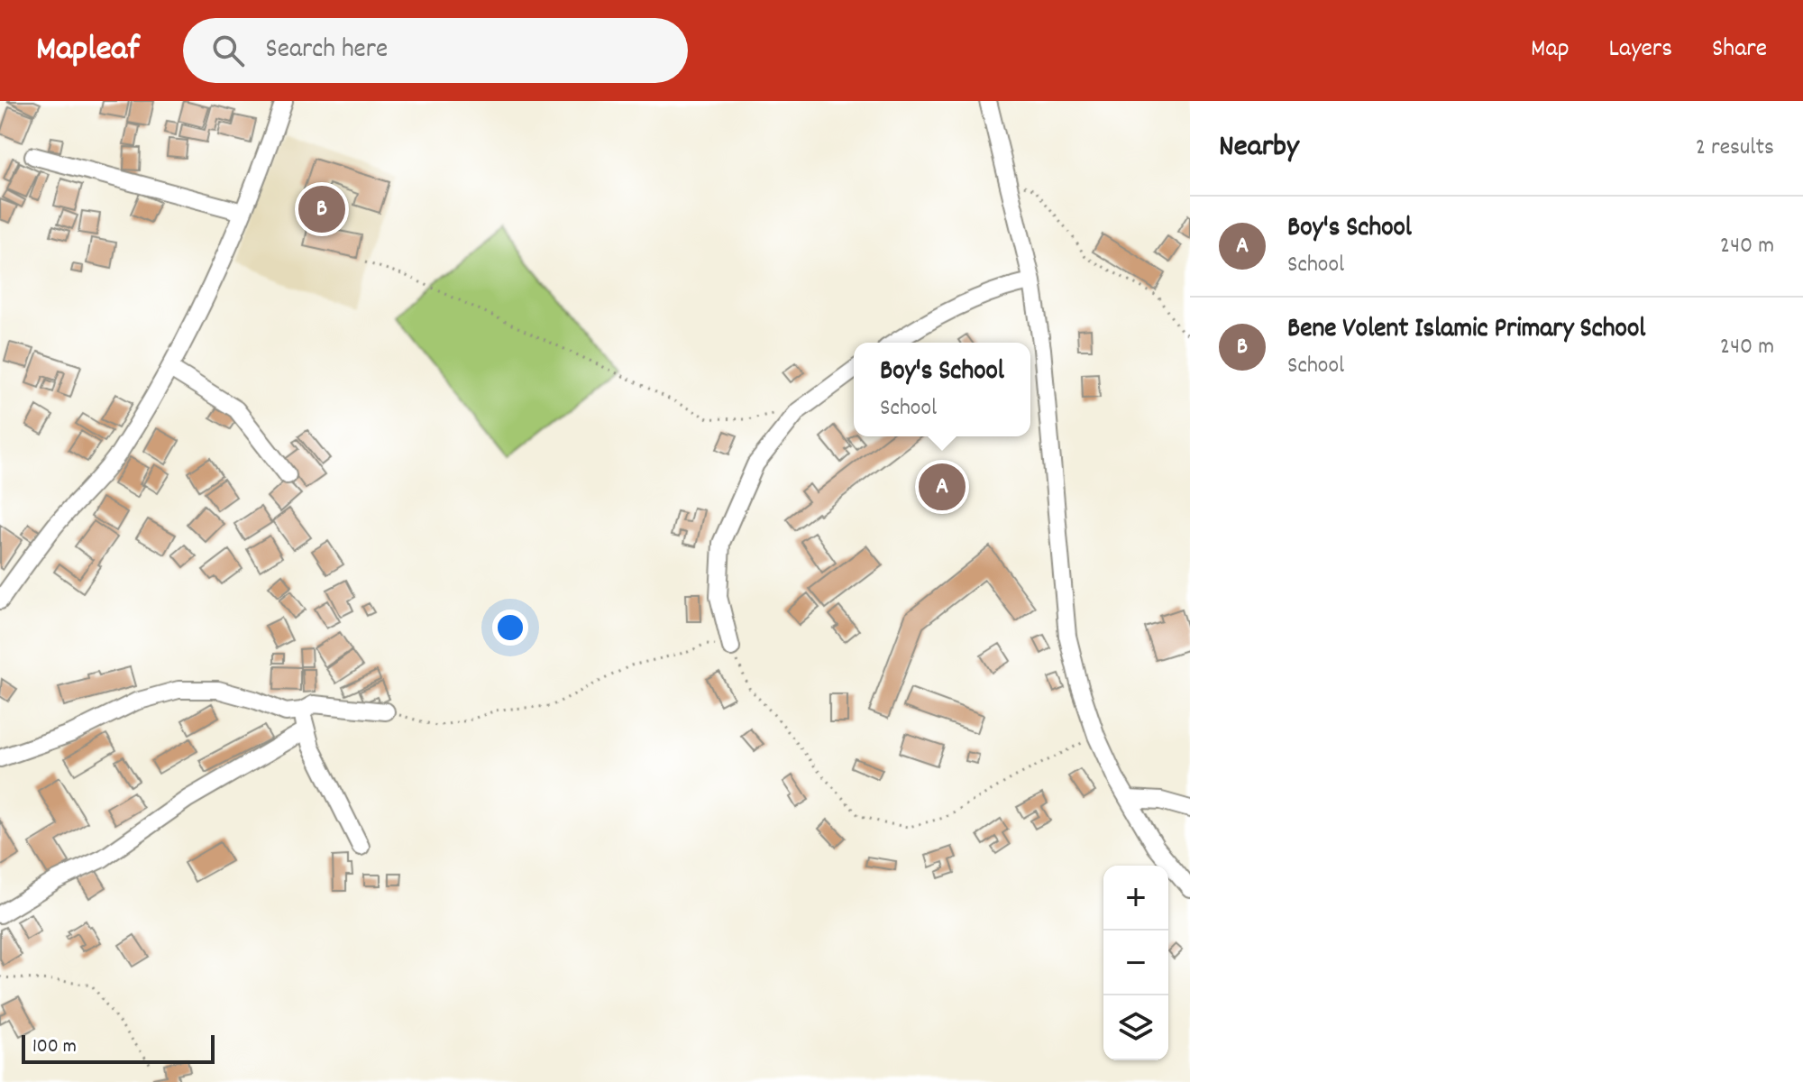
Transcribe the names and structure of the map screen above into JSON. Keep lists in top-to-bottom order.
{
  "scale_bar": "100 m",
  "page": {
    "header": "Mapleaf",
    "search": "Search here",
    "nav": ["Map", "Layers", "Share"],
    "heading": ["Nearby", "2 results"],
    "pins": ["B", "A"],
    "list": [
      {
        "mark": "A",
        "name": "Boy's School",
        "note": "School",
        "value": "240 m"
      },
      {
        "mark": "B",
        "name": "Bene Volent Islamic Primary School",
        "note": "School",
        "value": "240 m"
      }
    ],
    "popup": ["Boy's School", "School"],
    "map_buttons": ["+", "−"],
    "scale": "100 m"
  }
}
